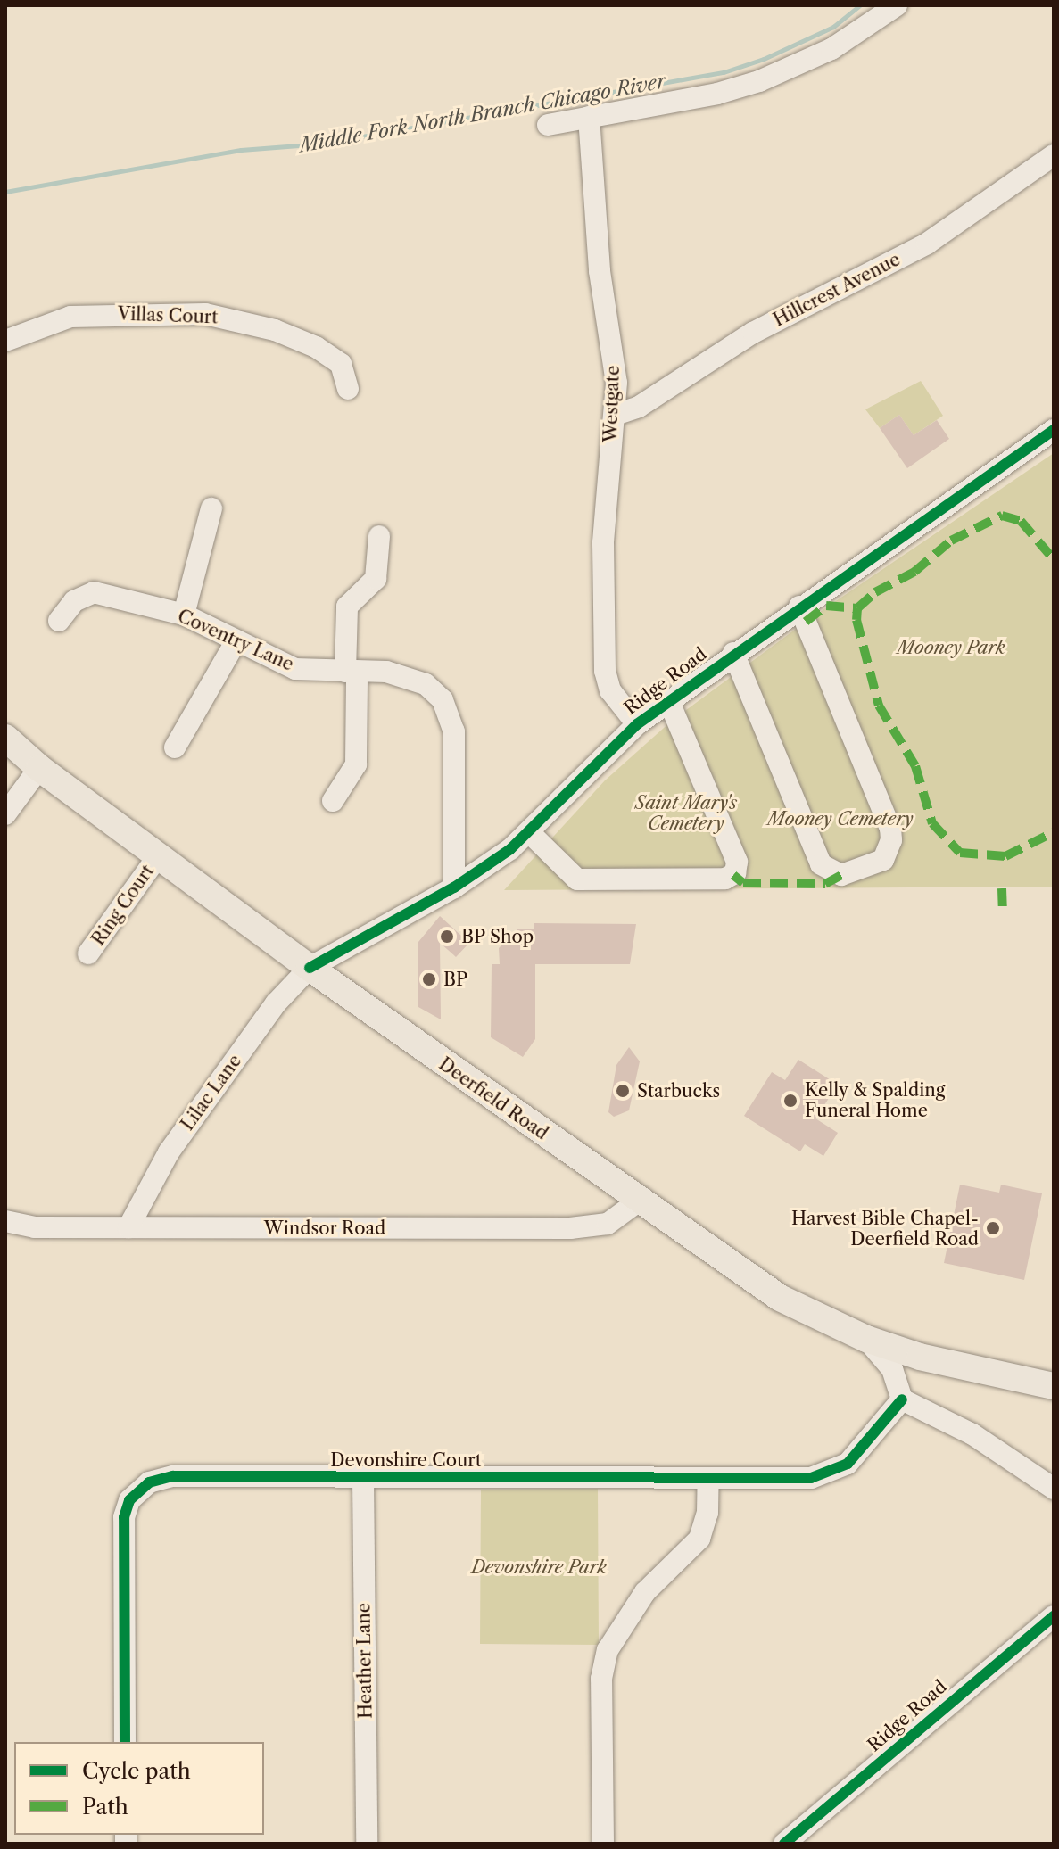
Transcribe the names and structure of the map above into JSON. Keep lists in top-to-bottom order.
{
  "streets": {
    "main road": ["Deerfield Road"],
    "street": [
      "Hillcrest Avenue",
      "Villas Court",
      "Westgate",
      "Coventry Lane",
      "Ridge Road",
      "Ring Court",
      "Lilac Lane",
      "Windsor Road",
      "Devonshire Court",
      "Heather Lane"
    ]
  },
  "crossings": [
    ["Hillcrest Avenue", "Westgate"],
    ["Westgate", "Ridge Road"],
    ["Coventry Lane", "Ridge Road"],
    ["Ridge Road", "Lilac Lane"],
    ["Ridge Road", "Deerfield Road"],
    ["Ring Court", "Deerfield Road"],
    ["Lilac Lane", "Deerfield Road"],
    ["Lilac Lane", "Windsor Road"],
    ["Deerfield Road", "Windsor Road"],
    ["Devonshire Court", "Heather Lane"]
  ],
  "water": ["Middle Fork North Branch Chicago River"],
  "parks": [
    "Mooney Park",
    "Saint Mary's Cemetery",
    "Mooney Cemetery",
    "Devonshire Park"
  ],
  "places": [
    "BP Shop",
    "BP",
    "Starbucks",
    "Kelly & Spalding Funeral Home",
    "Harvest Bible Chapel- Deerfield Road"
  ],
  "legend": ["Cycle path", "Path"]
}
